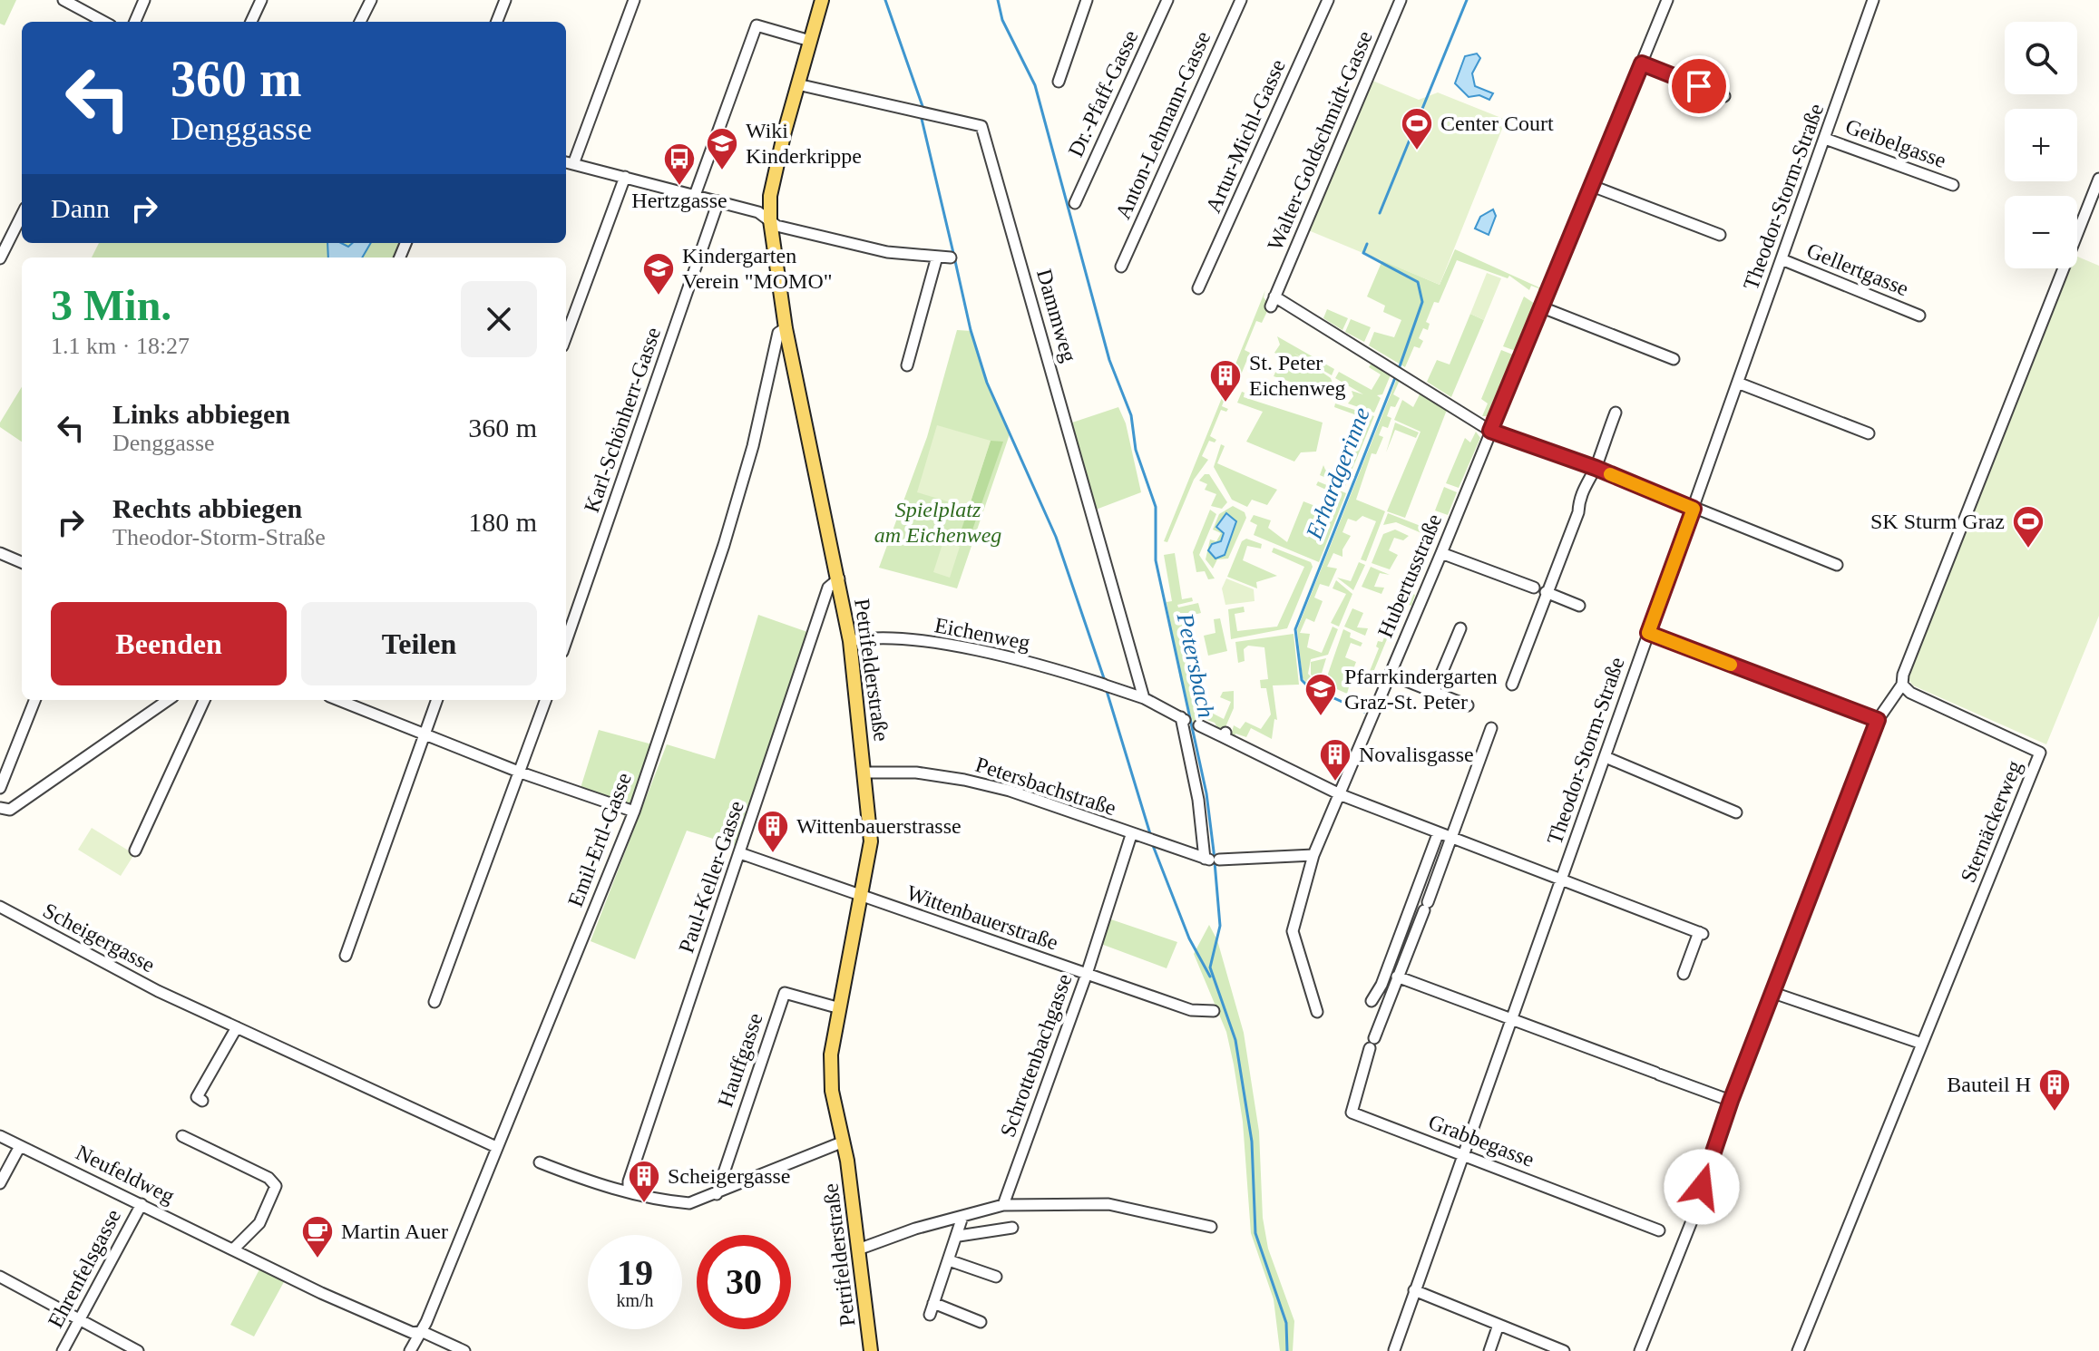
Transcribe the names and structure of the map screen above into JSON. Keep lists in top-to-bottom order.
{
  "streets": {
    "main road": ["Petrifelderstraße"],
    "street": [
      "Dr.-Pfaff-Gasse",
      "Anton-Lehmann-Gasse",
      "Artur-Michl-Gasse",
      "Walter-Goldschmidt-Gasse",
      "Geibelgasse",
      "Theodor-Storm-Straße",
      "Gellertgasse",
      "Dammweg",
      "Karl-Schönherr-Gasse",
      "Hubertusstraße",
      "Eichenweg",
      "Petersbachstraße",
      "Sternäckerweg",
      "Emil-Ertl-Gasse",
      "Paul-Keller-Gasse",
      "Wittenbauerstraße",
      "Scheigergasse",
      "Schrottenbachgasse",
      "Hauffgasse",
      "Grabbegasse",
      "Neufeldweg",
      "Ehrenfelsgasse"
    ]
  },
  "crossings": [
    ["Walter-Goldschmidt-Gasse", "Hubertusstraße"],
    ["Geibelgasse", "Theodor-Storm-Straße"],
    ["Theodor-Storm-Straße", "Gellertgasse"],
    ["Theodor-Storm-Straße", "Grabbegasse"],
    ["Dammweg", "Eichenweg"],
    ["Dammweg", "Petrifelderstraße"],
    ["Eichenweg", "Petrifelderstraße"],
    ["Eichenweg", "Petersbachstraße"],
    ["Petrifelderstraße", "Petersbachstraße"],
    ["Petrifelderstraße", "Emil-Ertl-Gasse"],
    ["Petrifelderstraße", "Paul-Keller-Gasse"],
    ["Petrifelderstraße", "Wittenbauerstraße"],
    ["Petrifelderstraße", "Hauffgasse"],
    ["Petersbachstraße", "Schrottenbachgasse"],
    ["Emil-Ertl-Gasse", "Scheigergasse"],
    ["Emil-Ertl-Gasse", "Neufeldweg"],
    ["Paul-Keller-Gasse", "Wittenbauerstraße"],
    ["Wittenbauerstraße", "Schrottenbachgasse"],
    ["Neufeldweg", "Ehrenfelsgasse"]
  ],
  "water": ["Erhardgerinne", "Petersbach"],
  "parks": ["Spielplatz am Eichenweg"],
  "places": {
    "sports": ["Center Court", "SK Sturm Graz"],
    "school or university": ["Wiki Kinderkrippe", "Kindergarten Verein \"MOMO\"", "Pfarrkindergarten Graz-St. Peter"],
    "bus stop": ["Hertzgasse"],
    "building": [
      "St. Peter Eichenweg",
      "Novalisgasse",
      "Wittenbauerstrasse",
      "Bauteil H",
      "Scheigergasse"
    ],
    "cafe": ["Martin Auer"]
  },
  "page": {
    "map_buttons": ["+", "−"],
    "turn": ["360 m", "Denggasse"],
    "then": "Dann",
    "heading": ["3 Min.", "1.1 km · 18:27"],
    "list": [
      {
        "name": "Links abbiegen",
        "note": "Denggasse",
        "value": "360 m"
      },
      {
        "name": "Rechts abbiegen",
        "note": "Theodor-Storm-Straße",
        "value": "180 m"
      }
    ],
    "buttons": ["Beenden", "Teilen"],
    "speed": "19 km/h",
    "limit": "30"
  }
}
